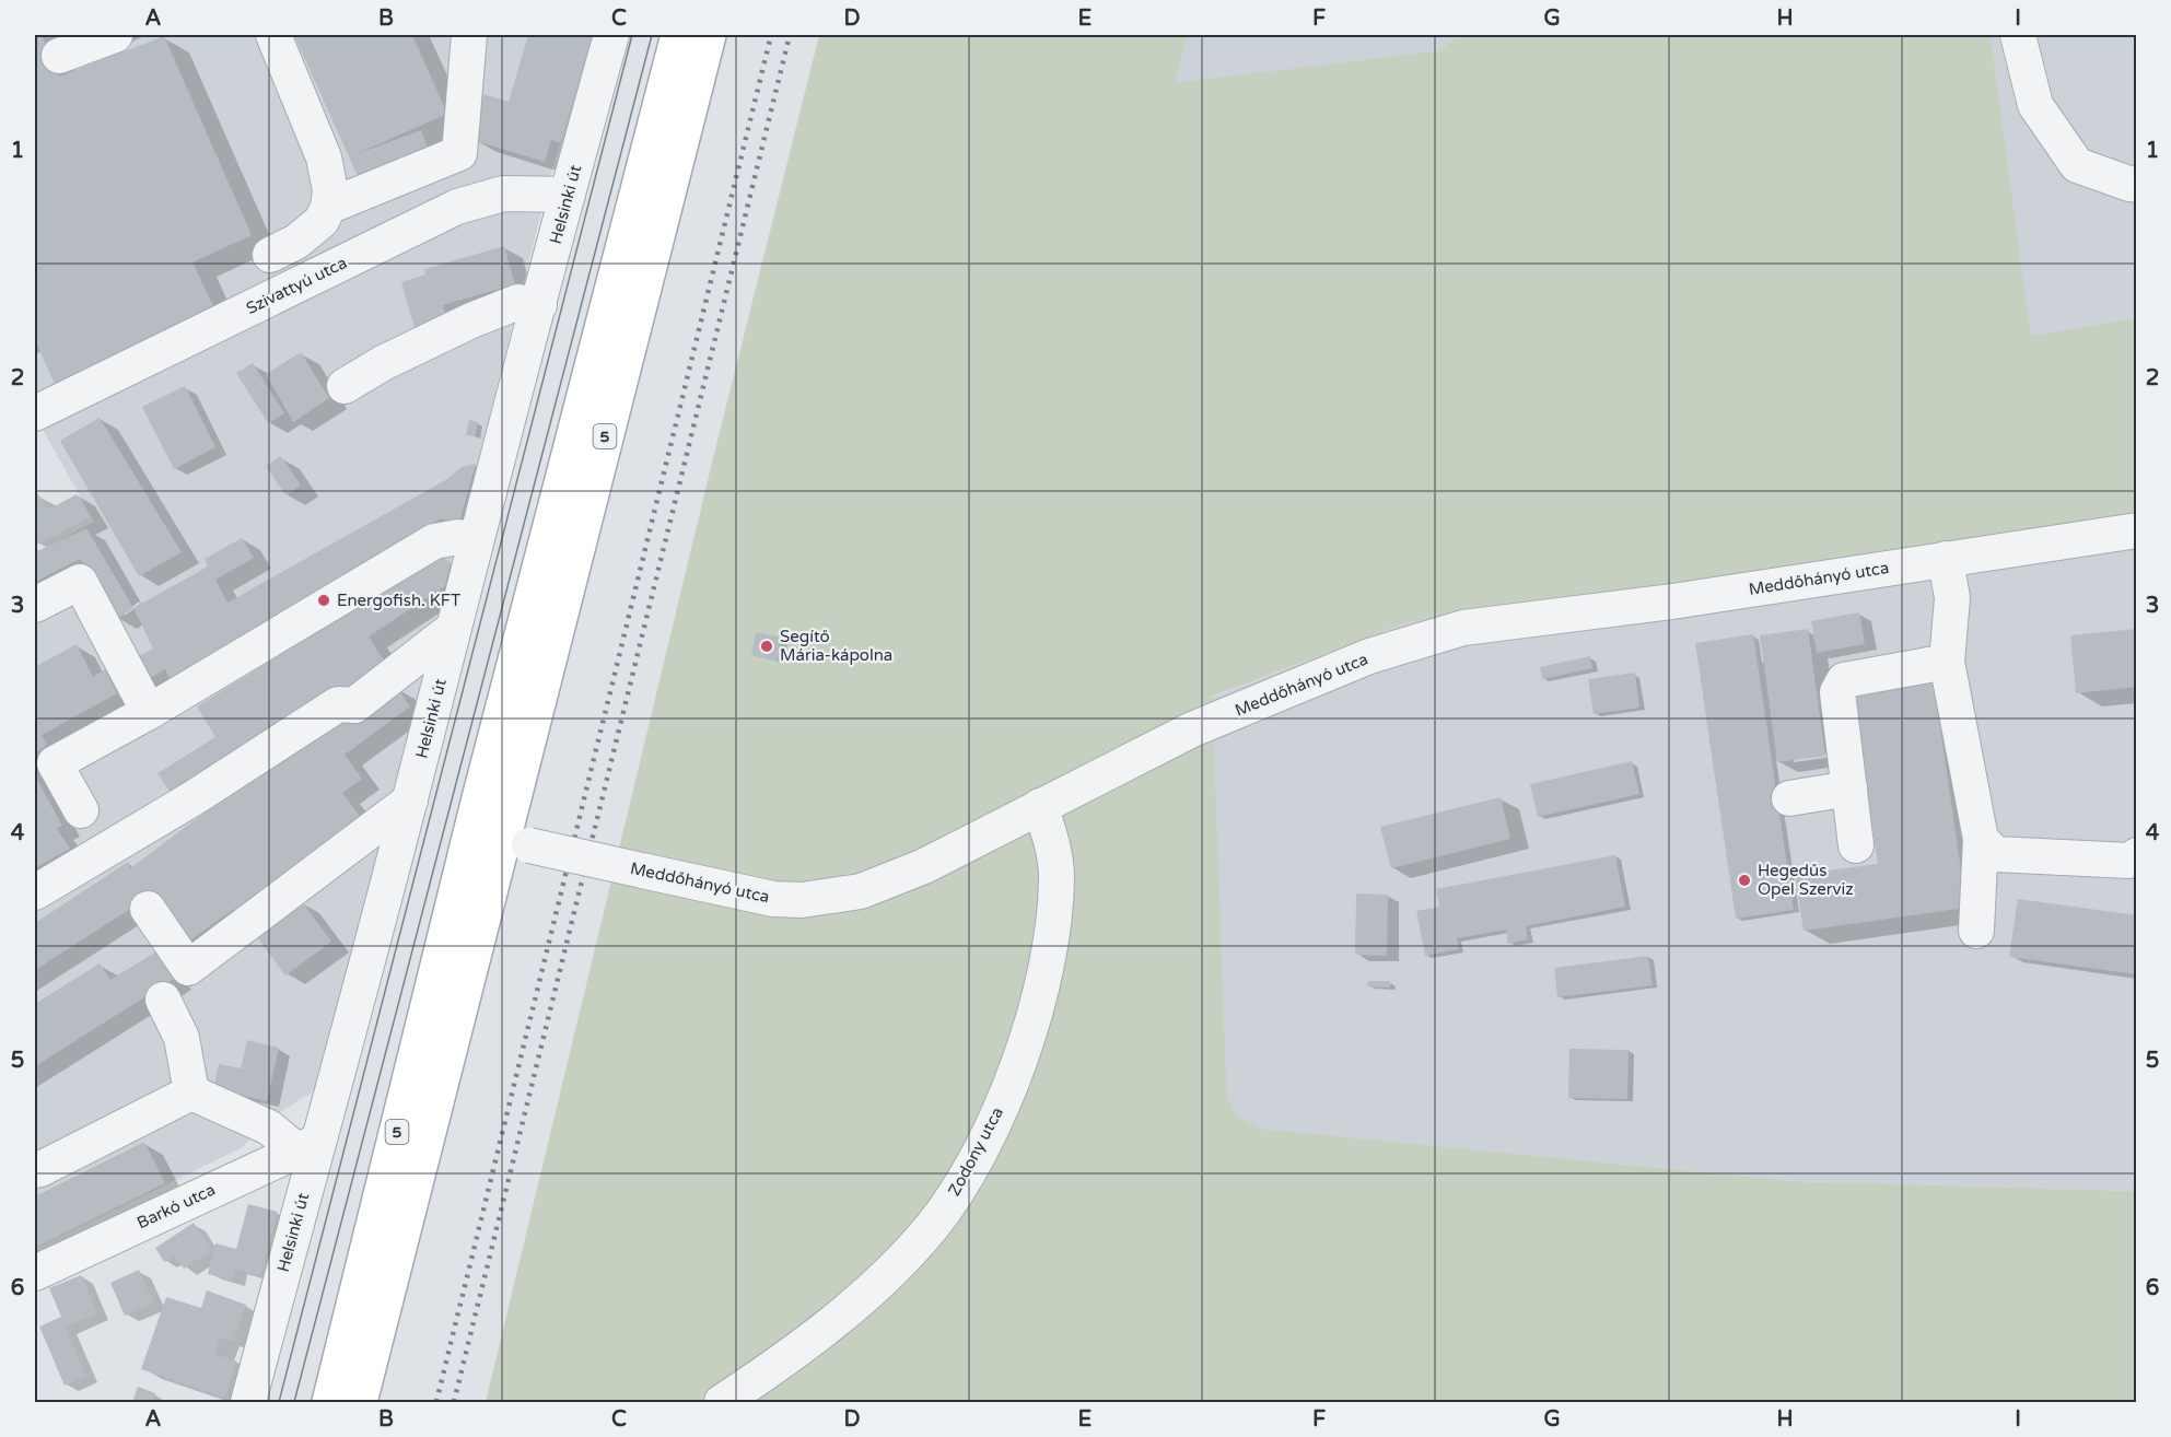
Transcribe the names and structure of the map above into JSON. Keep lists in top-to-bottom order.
{
  "streets": {
    "main road": ["5"],
    "street": [
      "Helsinki út",
      "Szivattyú utca",
      "Meddőhányó utca",
      "Zodony utca",
      "Barkó utca"
    ]
  },
  "crossings": [
    ["Helsinki út", "Szivattyú utca"],
    ["Helsinki út", "Barkó utca"],
    ["5", "Meddőhányó utca"],
    ["Meddőhányó utca", "Zodony utca"]
  ],
  "places": ["Energofish. KFT", "Segítő Mária-kápolna", "Hegedűs Opel Szerviz"],
  "grid": {
    "columns": [
      "A",
      "B",
      "C",
      "D",
      "E",
      "F",
      "G",
      "H",
      "I"
    ],
    "rows": [
      "1",
      "2",
      "3",
      "4",
      "5",
      "6"
    ]
  }
}
